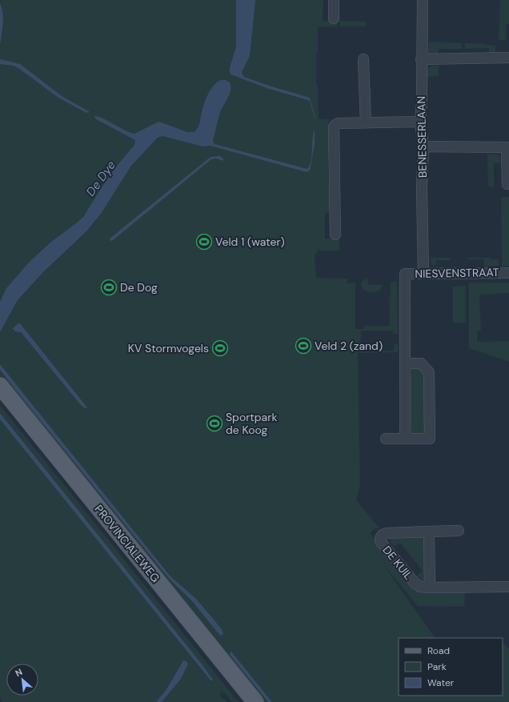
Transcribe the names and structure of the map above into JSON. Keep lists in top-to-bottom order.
{
  "streets": {
    "main road": ["PROVINCIALEWEG"],
    "street": ["BENESSERLAAN", "NIESVENSTRAAT", "DE KUIL"]
  },
  "crossings": [
    ["BENESSERLAAN", "NIESVENSTRAAT"]
  ],
  "water": ["De Dye"],
  "places": {
    "sports": [
      "Veld 1 (water)",
      "De Dog",
      "Veld 2 (zand)",
      "KV Stormvogels",
      "Sportpark de Koog"
    ]
  },
  "legend": ["Road", "Park", "Water"],
  "north": "top left"
}
